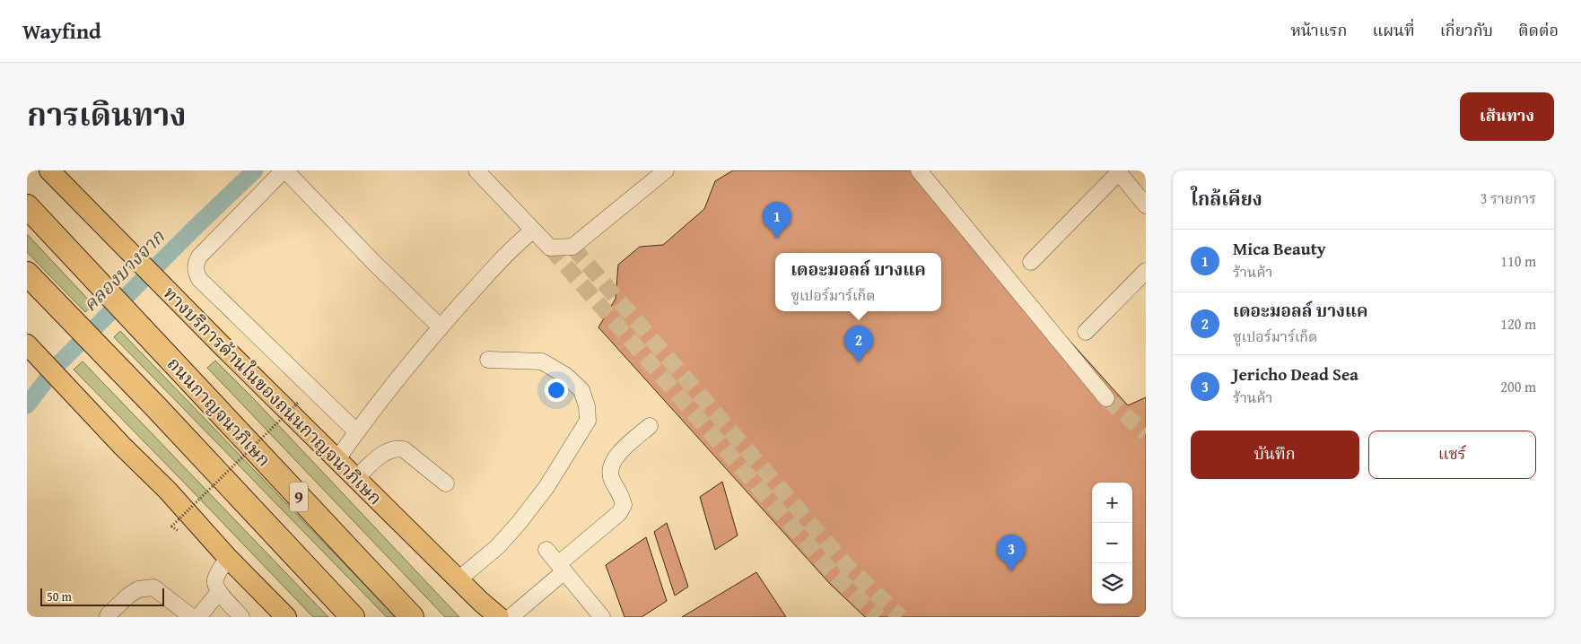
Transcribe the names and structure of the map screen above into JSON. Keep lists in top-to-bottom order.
{
  "streets": {
    "highway": ["ถนนกาญจนาภิเษก", "9"],
    "main road": ["ทางบริการด้านในของถนนกาญจนาภิเษก"]
  },
  "water": ["คลองบางจาก"],
  "scale_bar": "50 m",
  "page": {
    "header": "Wayfind",
    "nav": [
      "หน้าแรก",
      "แผนที่",
      "เกี่ยวกับ",
      "ติดต่อ"
    ],
    "title": "การเดินทาง",
    "buttons": [
      "เส้นทาง",
      ["บันทึก", "แชร์"]
    ],
    "heading": ["ใกล้เคียง", "3 รายการ"],
    "pins": ["1", "2", "3"],
    "list": [
      {
        "mark": "1",
        "name": "Mica Beauty",
        "note": "ร้านค้า",
        "value": "110 m"
      },
      {
        "mark": "2",
        "name": "เดอะมอลล์ บางแค",
        "note": "ซูเปอร์มาร์เก็ต",
        "value": "120 m"
      },
      {
        "mark": "3",
        "name": "Jericho Dead Sea",
        "note": "ร้านค้า",
        "value": "200 m"
      }
    ],
    "popup": ["เดอะมอลล์ บางแค", "ซูเปอร์มาร์เก็ต"],
    "map_buttons": ["+", "−"],
    "scale": "50 m"
  }
}
